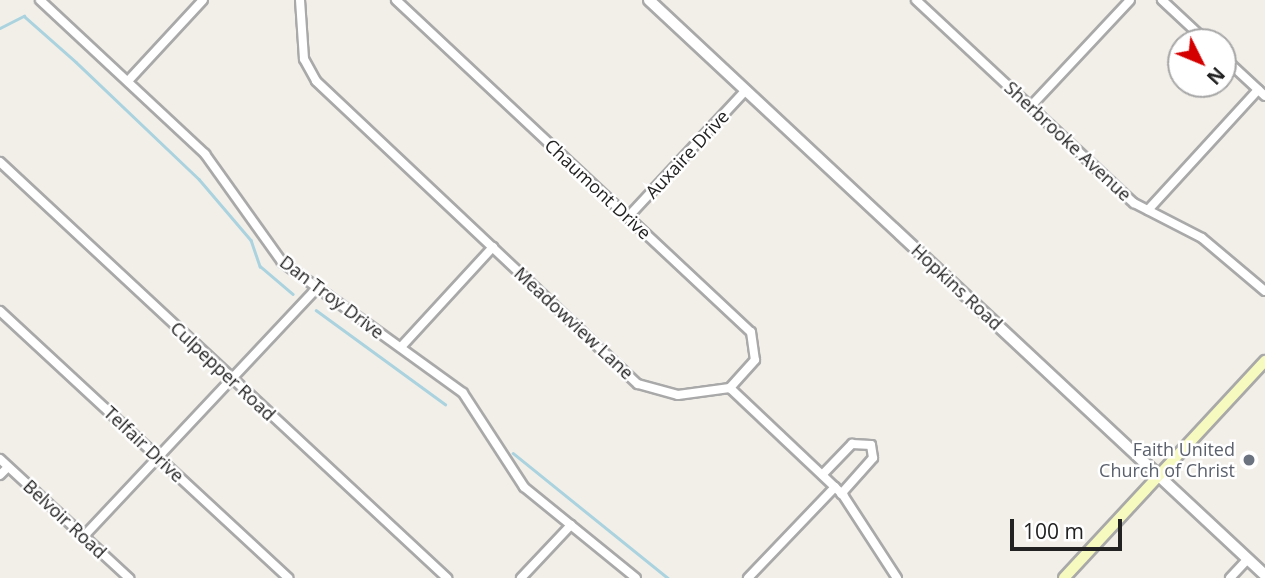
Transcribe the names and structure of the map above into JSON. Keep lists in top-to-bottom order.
{
  "streets": {
    "street": [
      "Sherbrooke Avenue",
      "Auxaire Drive",
      "Chaumont Drive",
      "Hopkins Road",
      "Dan Troy Drive",
      "Meadowview Lane",
      "Culpepper Road",
      "Telfair Drive",
      "Belvoir Road"
    ]
  },
  "crossings": [
    ["Auxaire Drive", "Chaumont Drive"],
    ["Auxaire Drive", "Hopkins Road"],
    ["Chaumont Drive", "Meadowview Lane"]
  ],
  "places": ["Faith United Church of Christ"],
  "scale_bar": "100 m",
  "north": "bottom right"
}
